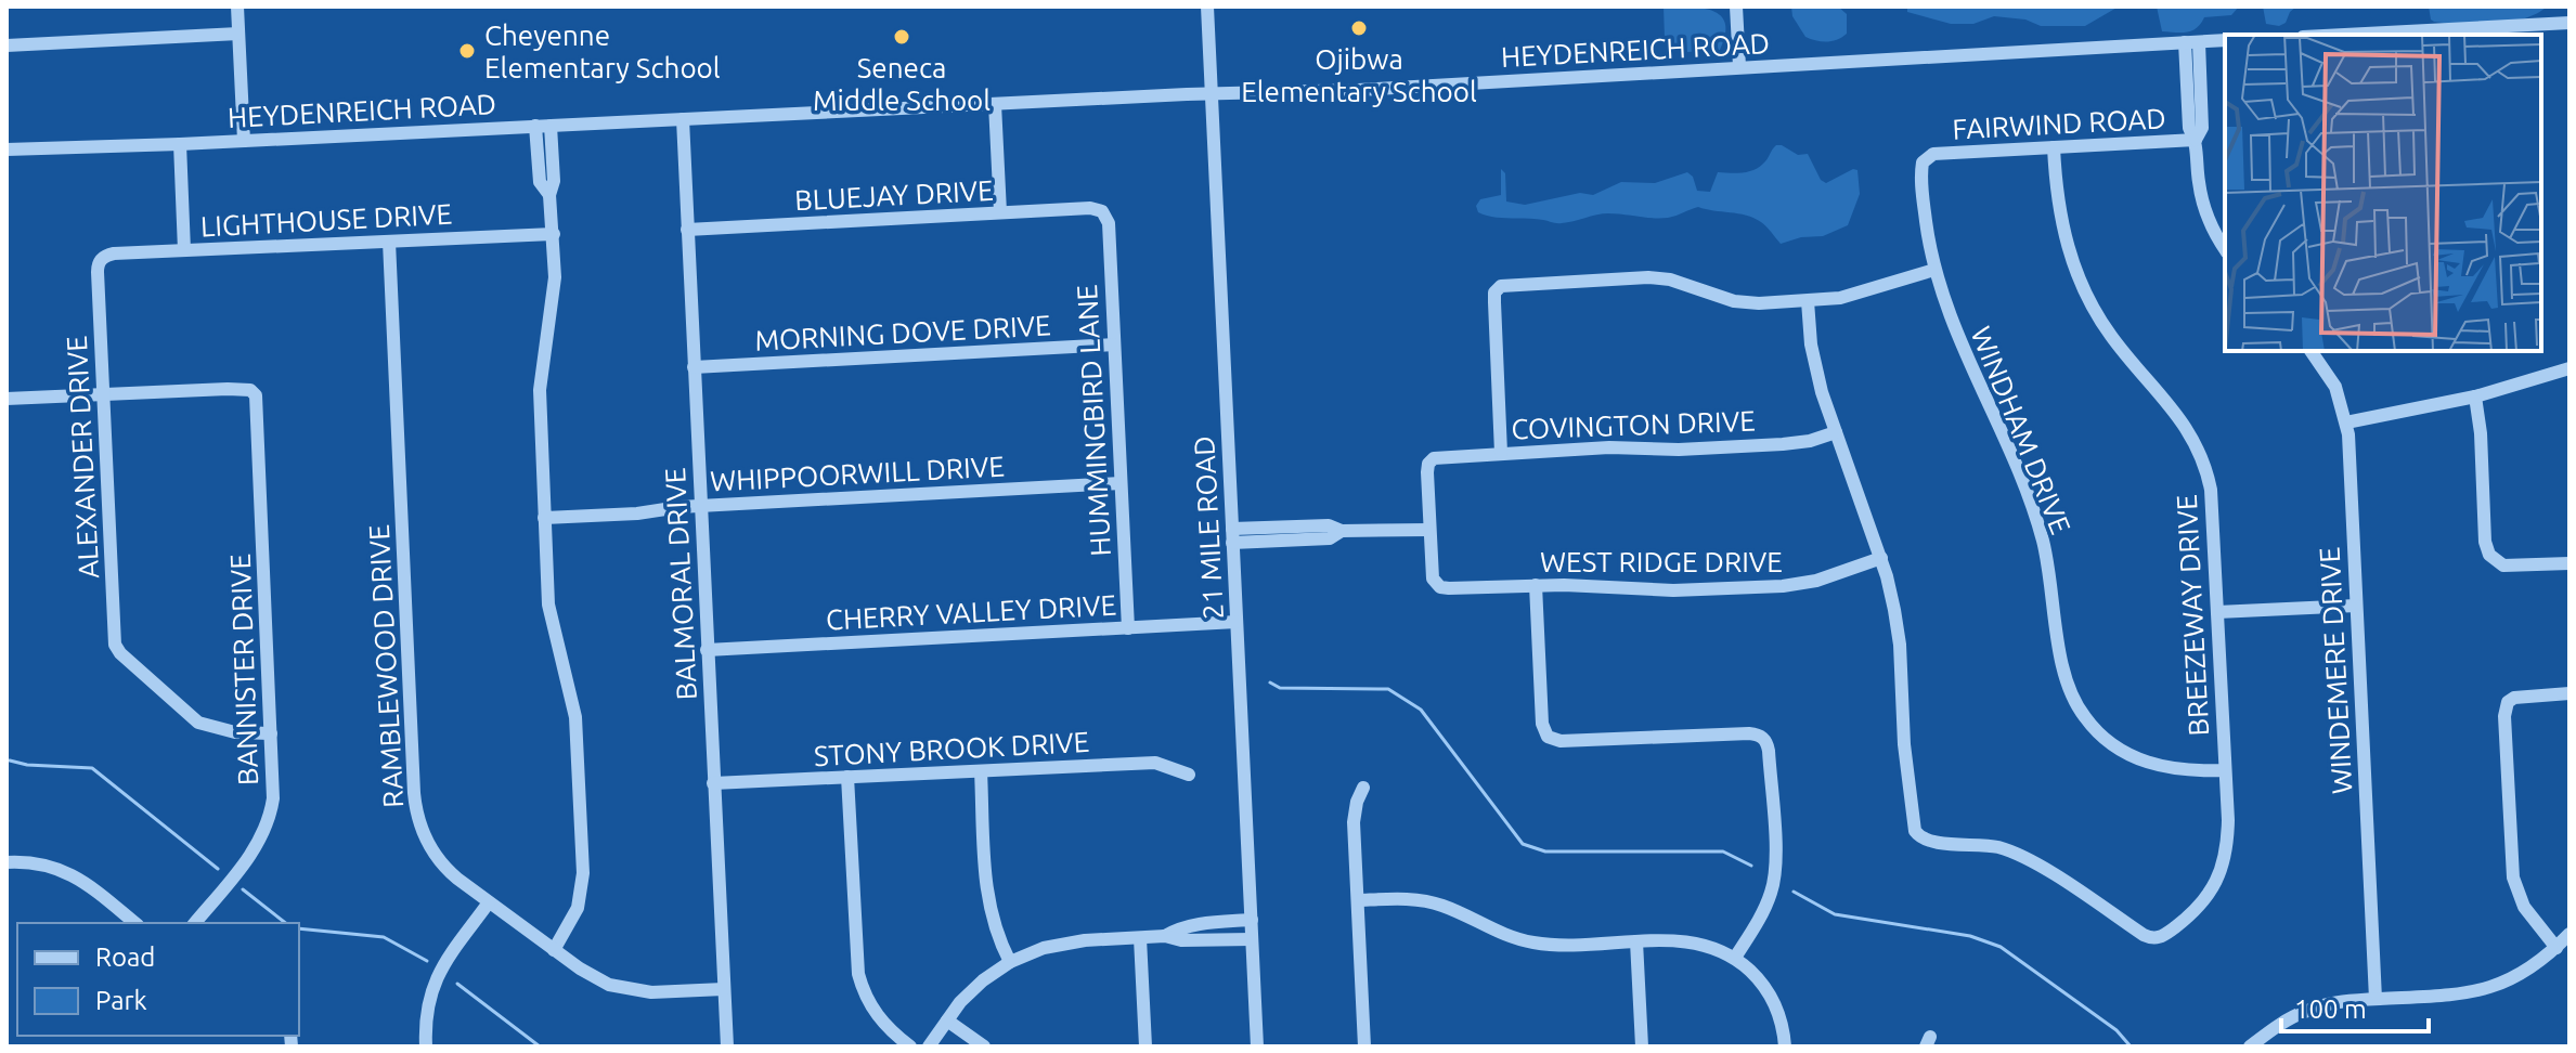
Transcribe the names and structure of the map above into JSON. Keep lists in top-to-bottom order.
{
  "streets": {
    "street": [
      "HEYDENREICH ROAD",
      "FAIRWIND ROAD",
      "BLUEJAY DRIVE",
      "LIGHTHOUSE DRIVE",
      "MORNING DOVE DRIVE",
      "HUMMINGBIRD LANE",
      "COVINGTON DRIVE",
      "WINDHAM DRIVE",
      "ALEXANDER DRIVE",
      "WHIPPOORWILL DRIVE",
      "21 MILE ROAD",
      "WEST RIDGE DRIVE",
      "BALMORAL DRIVE",
      "CHERRY VALLEY DRIVE",
      "BREEZEWAY DRIVE",
      "RAMBLEWOOD DRIVE",
      "BANNISTER DRIVE",
      "WINDEMERE DRIVE",
      "STONY BROOK DRIVE"
    ]
  },
  "crossings": [
    ["HEYDENREICH ROAD", "21 MILE ROAD"],
    ["HEYDENREICH ROAD", "BALMORAL DRIVE"],
    ["FAIRWIND ROAD", "WINDHAM DRIVE"],
    ["FAIRWIND ROAD", "BREEZEWAY DRIVE"],
    ["BLUEJAY DRIVE", "HUMMINGBIRD LANE"],
    ["BLUEJAY DRIVE", "BALMORAL DRIVE"],
    ["LIGHTHOUSE DRIVE", "ALEXANDER DRIVE"],
    ["LIGHTHOUSE DRIVE", "RAMBLEWOOD DRIVE"],
    ["MORNING DOVE DRIVE", "HUMMINGBIRD LANE"],
    ["MORNING DOVE DRIVE", "BALMORAL DRIVE"],
    ["HUMMINGBIRD LANE", "WHIPPOORWILL DRIVE"],
    ["HUMMINGBIRD LANE", "CHERRY VALLEY DRIVE"],
    ["COVINGTON DRIVE", "WEST RIDGE DRIVE"],
    ["WINDHAM DRIVE", "BREEZEWAY DRIVE"],
    ["ALEXANDER DRIVE", "BANNISTER DRIVE"],
    ["WHIPPOORWILL DRIVE", "BALMORAL DRIVE"],
    ["21 MILE ROAD", "CHERRY VALLEY DRIVE"],
    ["WEST RIDGE DRIVE", "BREEZEWAY DRIVE"],
    ["BALMORAL DRIVE", "CHERRY VALLEY DRIVE"],
    ["BALMORAL DRIVE", "RAMBLEWOOD DRIVE"],
    ["BALMORAL DRIVE", "STONY BROOK DRIVE"]
  ],
  "places": ["Ojibwa Elementary School", "Seneca Middle School", "Cheyenne Elementary School"],
  "legend": ["Road", "Park"],
  "scale_bar": "100 m"
}
